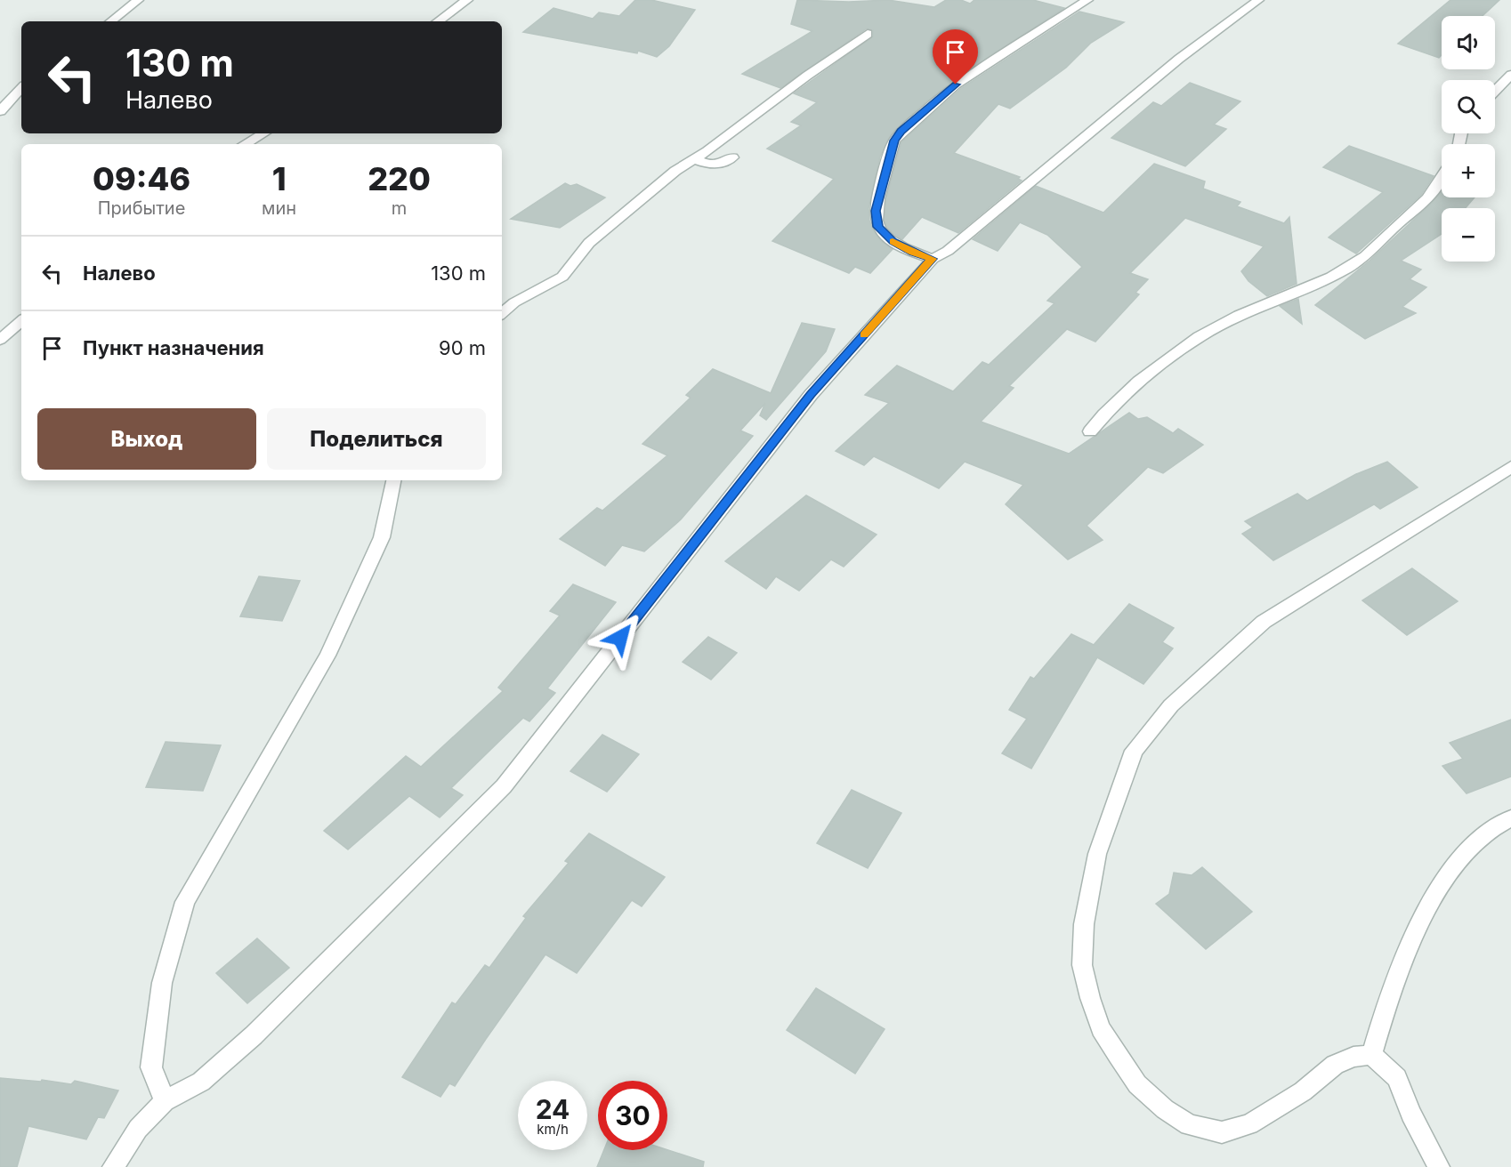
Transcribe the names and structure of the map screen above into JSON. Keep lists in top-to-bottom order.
{
  "page": {
    "map_buttons": ["+", "−"],
    "turn": ["130 m", "Налево"],
    "eta": [
      "09:46",
      "Прибытие",
      "1",
      "мин",
      "220",
      "m"
    ],
    "list": [
      {
        "name": "Налево",
        "value": "130 m"
      },
      {
        "name": "Пункт назначения",
        "value": "90 m"
      }
    ],
    "buttons": ["Выход", "Поделиться"],
    "speed": "24 km/h",
    "limit": "30"
  }
}
